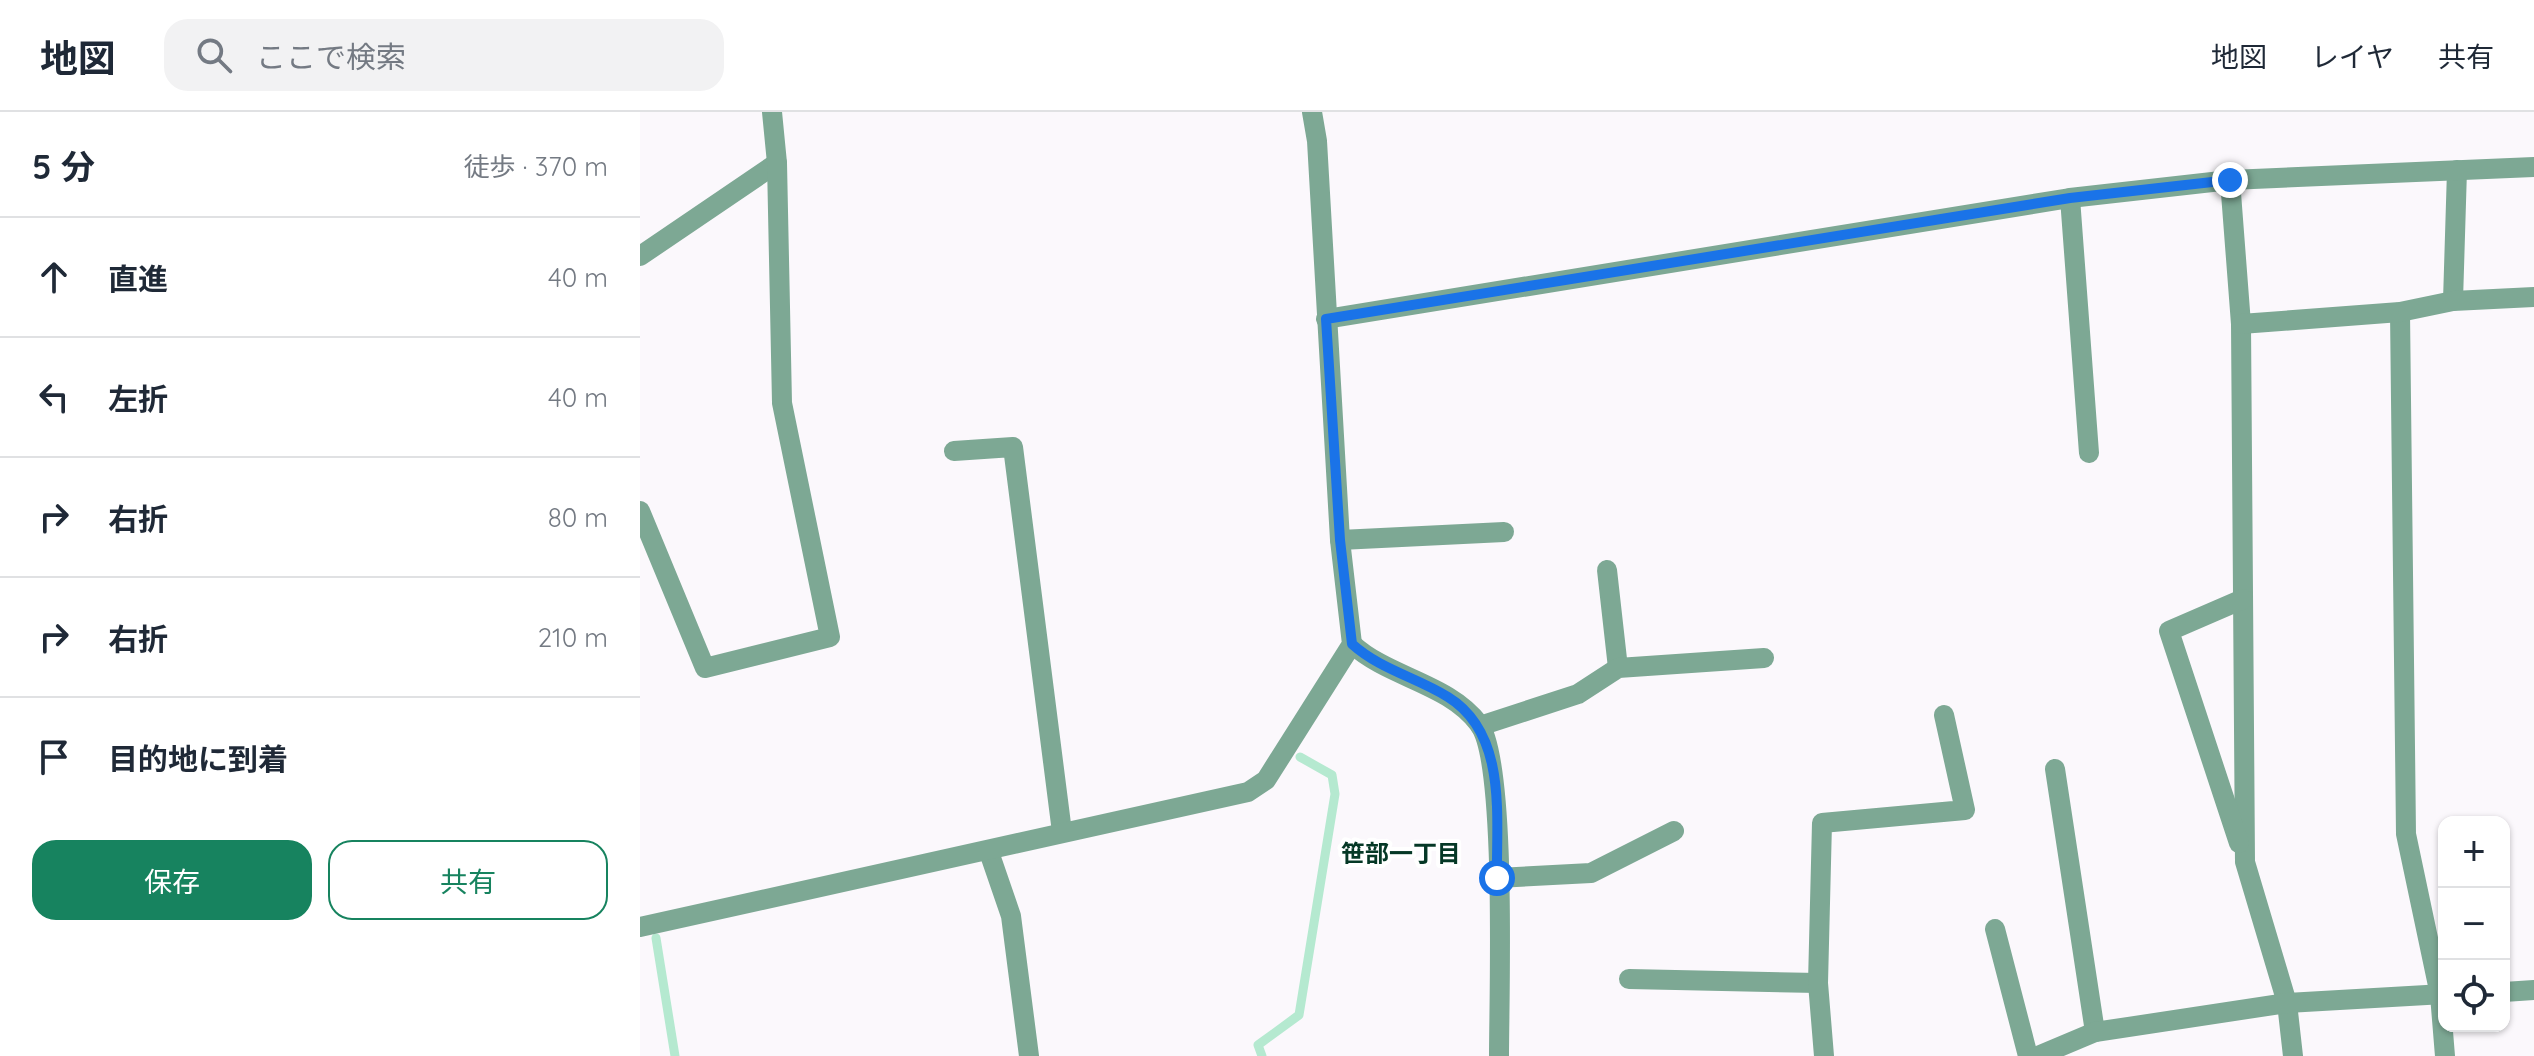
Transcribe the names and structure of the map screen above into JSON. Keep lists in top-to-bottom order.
{
  "districts": ["笹部一丁目"],
  "page": {
    "header": "地図",
    "search": "ここで検索",
    "nav": ["地図", "レイヤ", "共有"],
    "heading": ["5 分", "徒歩 · 370 m"],
    "list": [
      ["直進", "40 m"],
      ["左折", "40 m"],
      ["右折", "80 m"],
      ["右折", "210 m"],
      "目的地に到着"
    ],
    "buttons": ["保存", "共有"],
    "map_buttons": ["+", "−"]
  }
}
